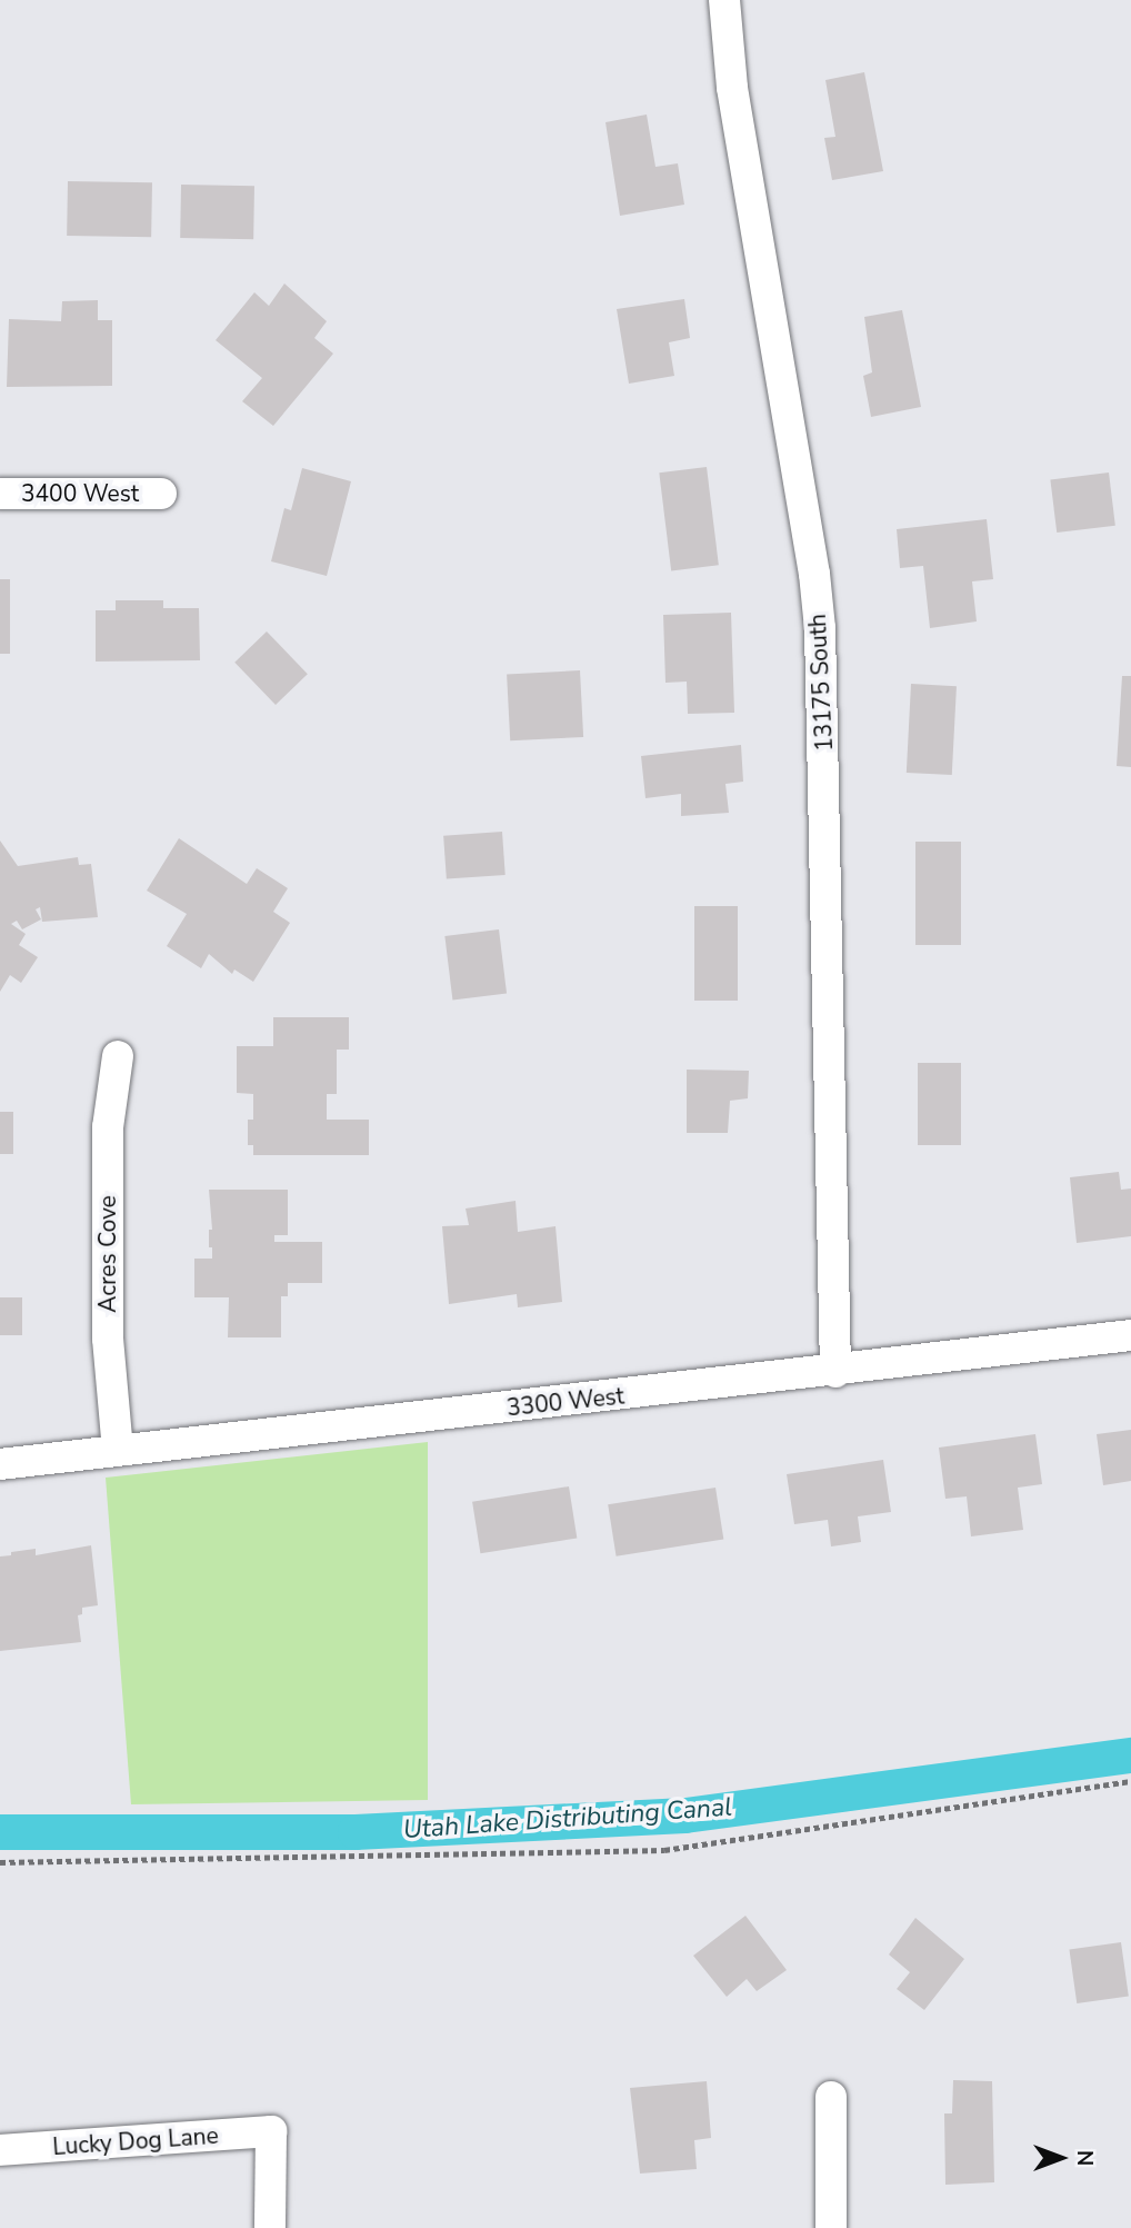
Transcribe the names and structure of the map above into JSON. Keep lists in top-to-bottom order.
{
  "streets": {
    "street": [
      "3400 West",
      "13175 South",
      "Acres Cove",
      "3300 West",
      "Lucky Dog Lane"
    ]
  },
  "crossings": [
    ["13175 South", "3300 West"],
    ["Acres Cove", "3300 West"]
  ],
  "water": ["Utah Lake Distributing Canal"],
  "north": "right"
}
